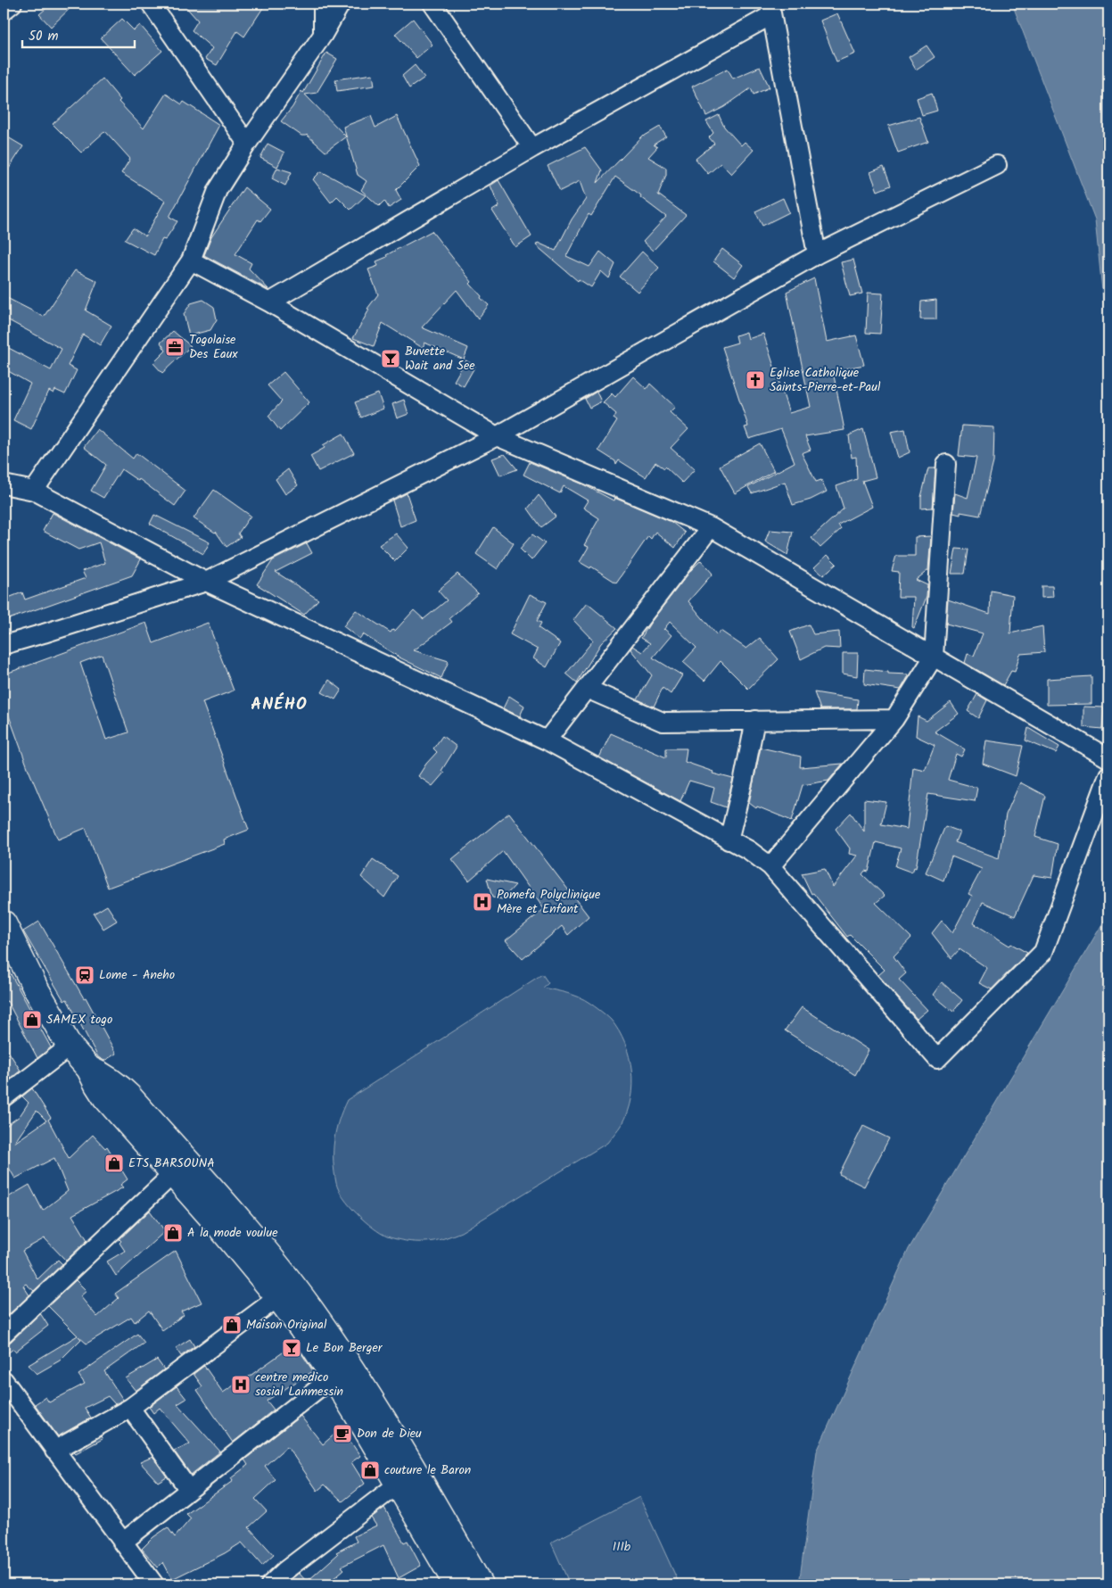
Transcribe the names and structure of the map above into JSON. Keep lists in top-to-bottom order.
{
  "districts": ["ANÉHO"],
  "parks": ["IIIb"],
  "places": {
    "office": ["Togolaise Des Eaux"],
    "bar": ["Buvette Wait and See", "Le Bon Berger"],
    "church": ["Eglise Catholique Saints-Pierre-et-Paul"],
    "hospital": ["Pomefa Polyclinique Mère et Enfant", "centre medico sosial Lanmessin"],
    "station": ["Lome - Aneho"],
    "shop": [
      "SAMEX togo",
      "ETS BARSOUNA",
      "A la mode voulue",
      "Maison Original",
      "couture le Baron"
    ],
    "cafe": ["Don de Dieu"]
  },
  "scale_bar": "50 m"
}
